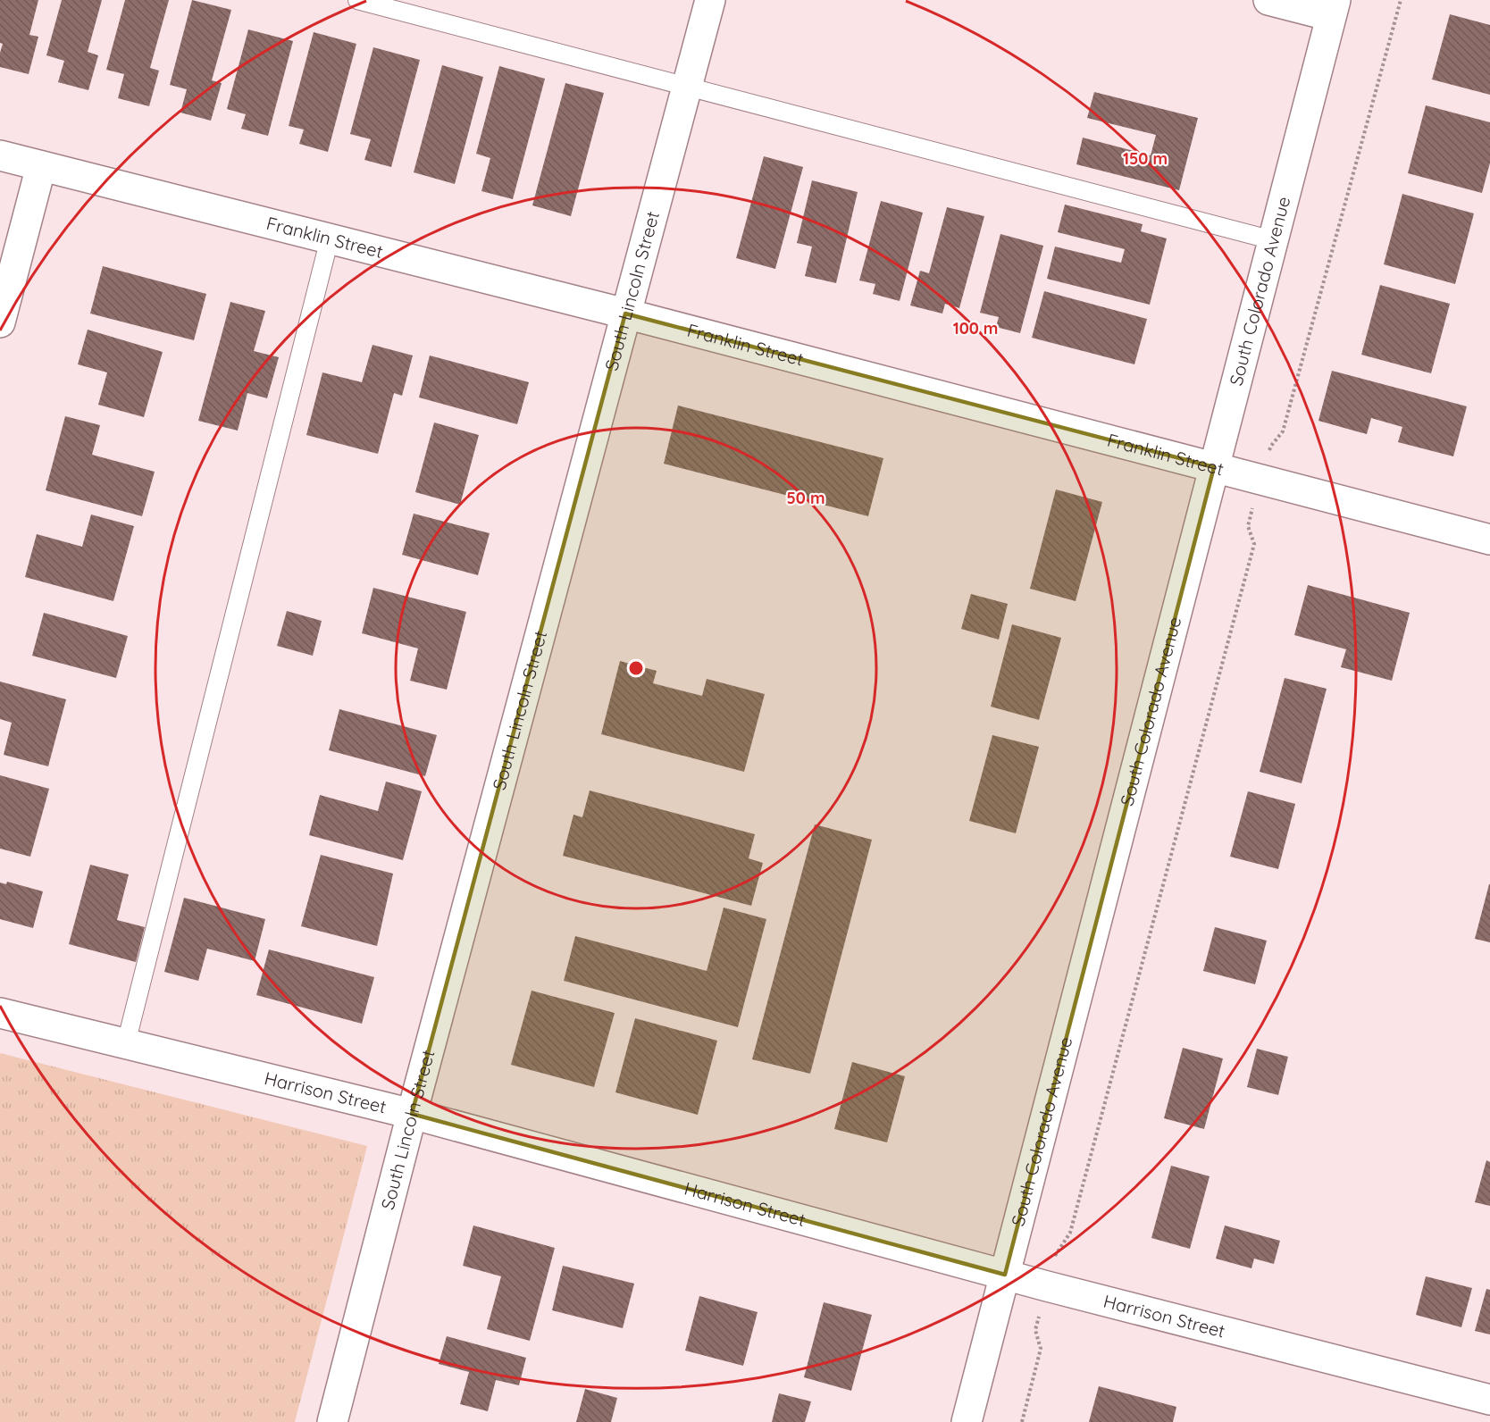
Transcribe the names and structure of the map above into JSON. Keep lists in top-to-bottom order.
{
  "streets": {
    "street": [
      "Franklin Street",
      "South Lincoln Street",
      "South Colorado Avenue",
      "Harrison Street"
    ]
  },
  "crossings": [
    ["Franklin Street", "South Lincoln Street"],
    ["Franklin Street", "South Colorado Avenue"],
    ["South Lincoln Street", "Harrison Street"],
    ["South Colorado Avenue", "Harrison Street"]
  ],
  "rings": ["150 m", "100 m", "50 m"]
}
